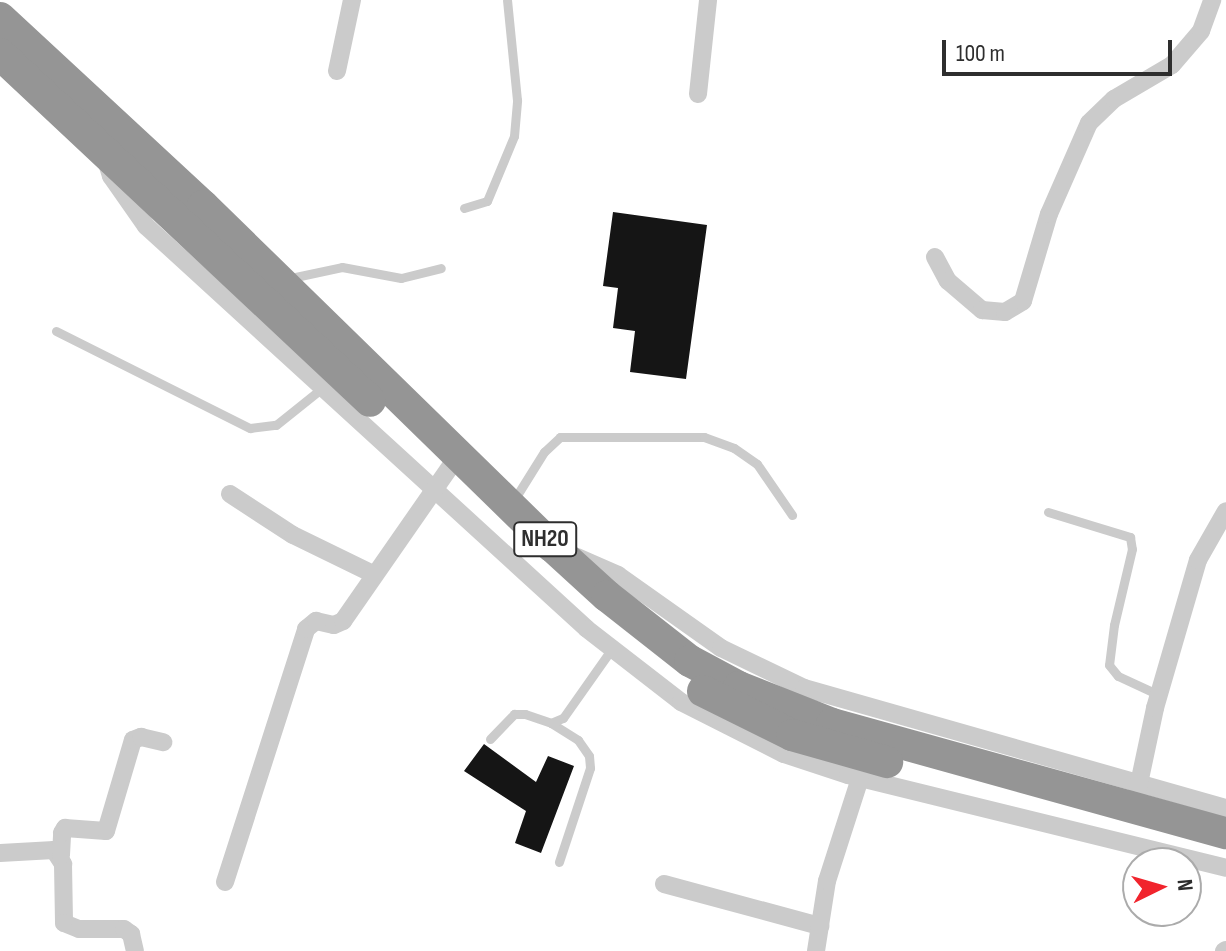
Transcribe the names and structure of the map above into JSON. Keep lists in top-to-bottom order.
{
  "streets": {
    "highway": ["NH20"]
  },
  "scale_bar": "100 m",
  "north": "right"
}
